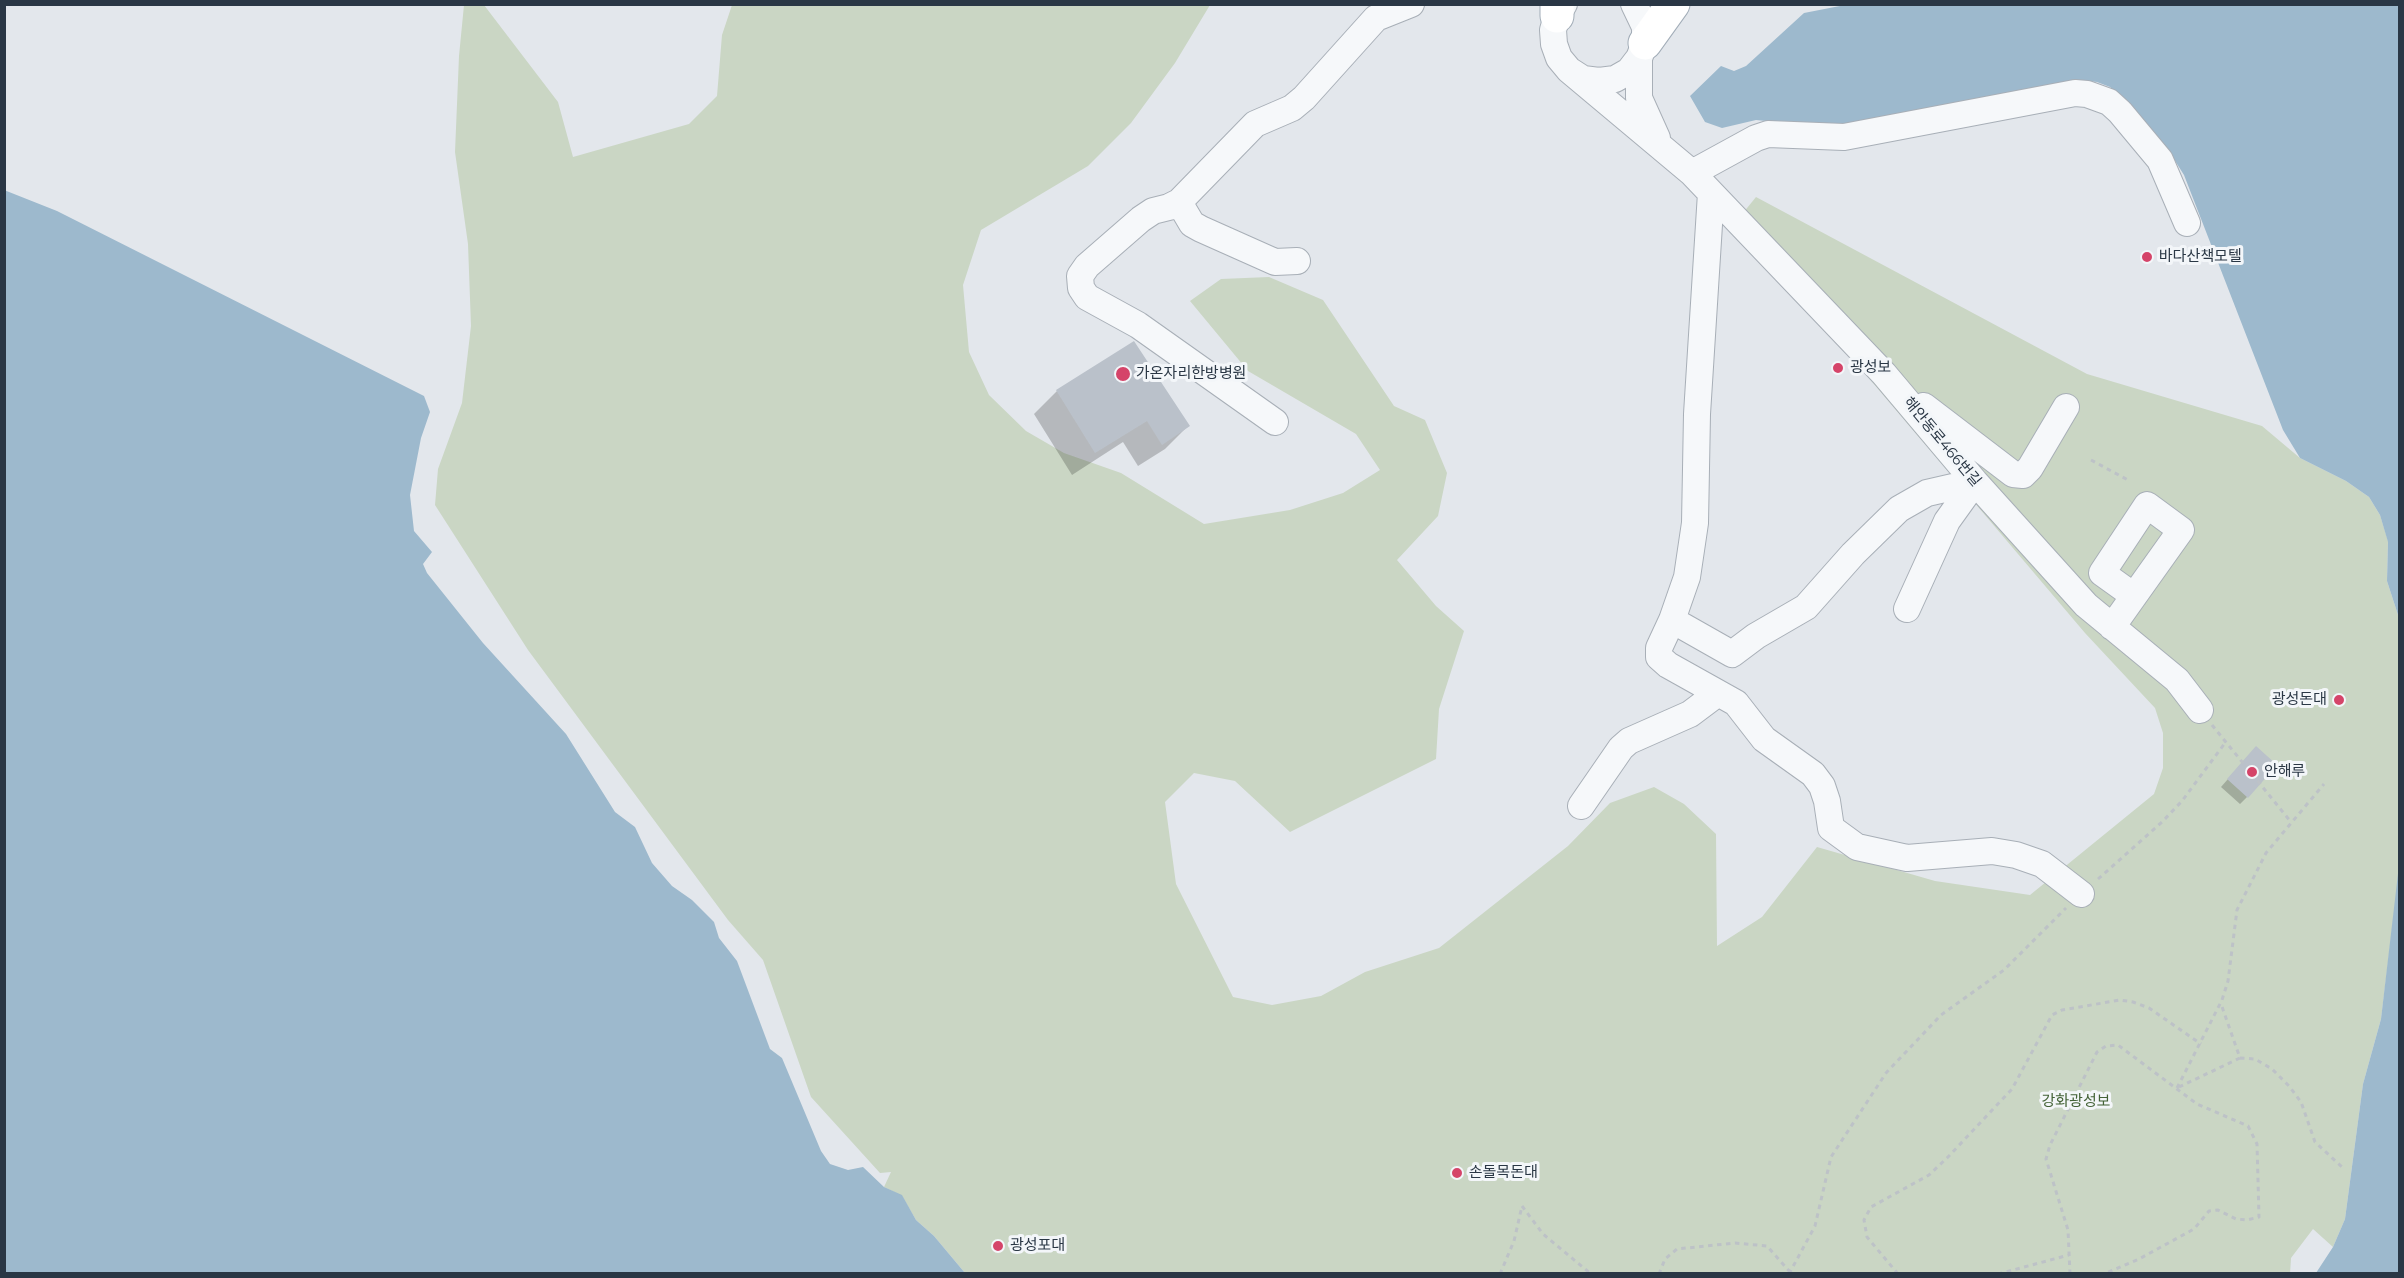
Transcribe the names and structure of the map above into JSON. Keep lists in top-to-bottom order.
{
  "streets": {
    "street": ["해안동로466번길"]
  },
  "parks": ["강화광성보"],
  "places": [
    "바다산책모텔",
    "광성보",
    "가온자리한방병원",
    "광성돈대",
    "안해루",
    "손돌목돈대",
    "광성포대"
  ]
}
